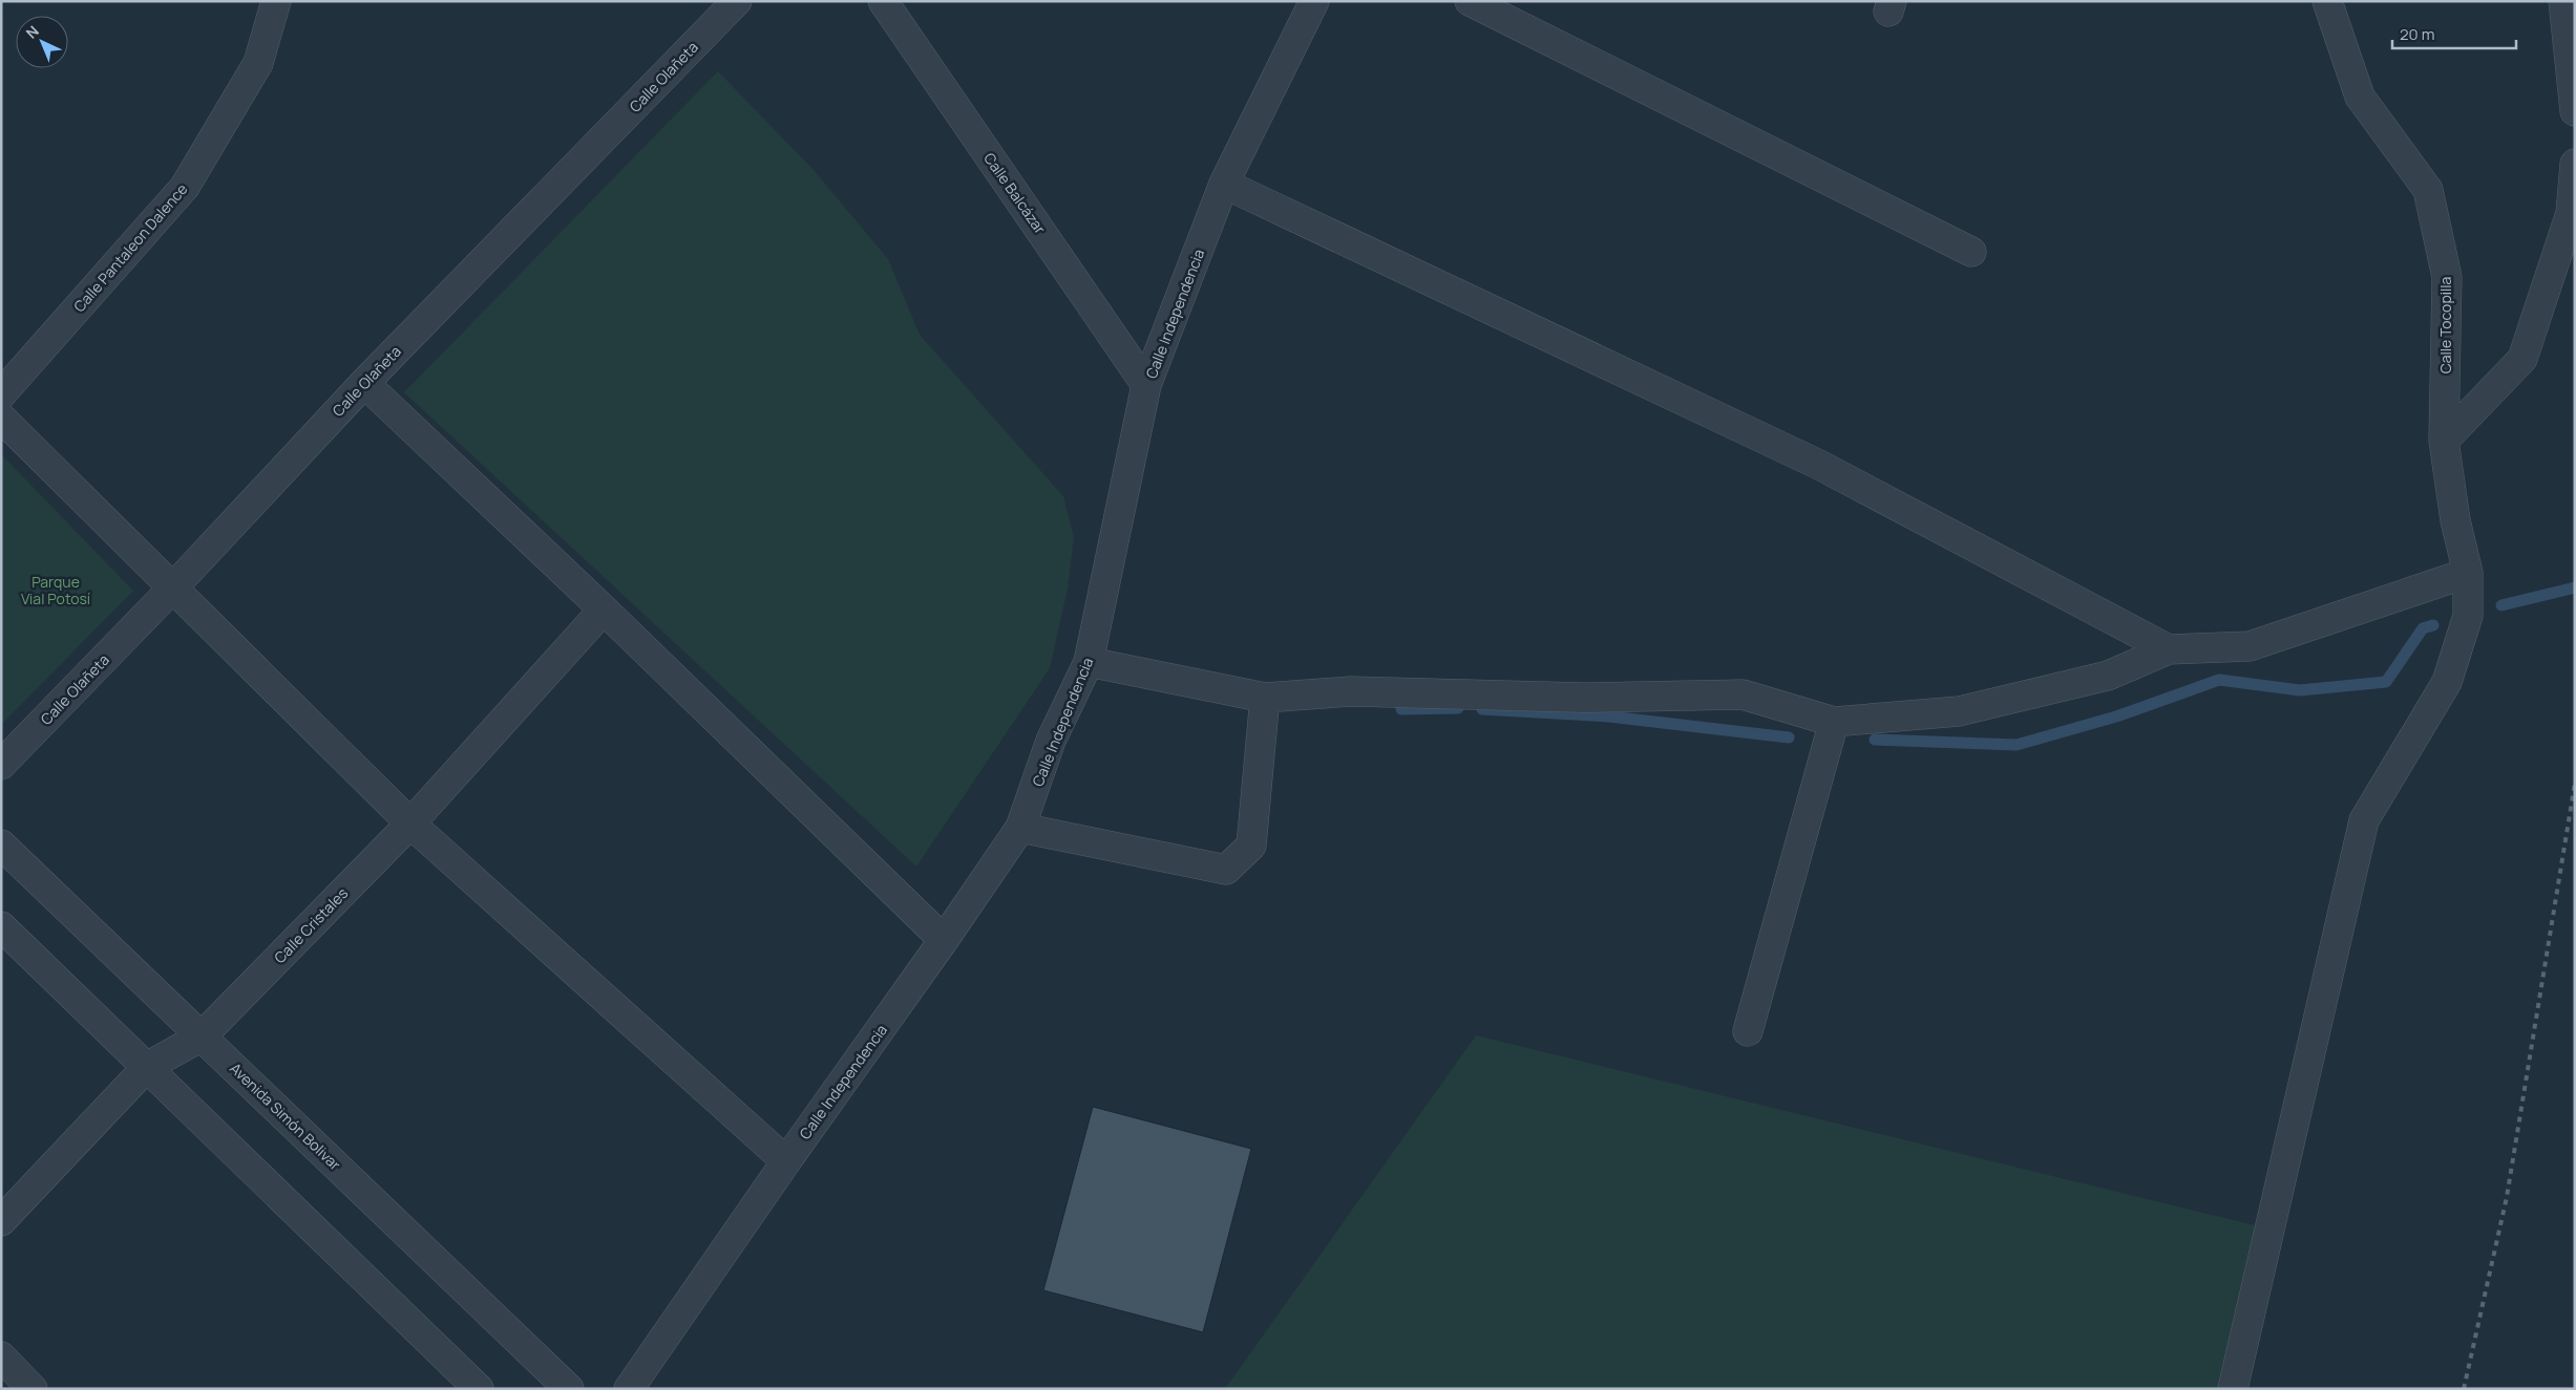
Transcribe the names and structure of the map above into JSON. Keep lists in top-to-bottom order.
{
  "streets": {
    "street": [
      "Calle Olañeta",
      "Calle Balcázar",
      "Calle Pantaleon Dalence",
      "Calle Independencia",
      "Calle Tocopilla",
      "Calle Cristales",
      "Avenida Simón Bolivar"
    ]
  },
  "crossings": [
    ["Calle Balcázar", "Calle Independencia"],
    ["Calle Cristales", "Avenida Simón Bolivar"]
  ],
  "parks": ["Parque Vial Potosí"],
  "scale_bar": "20 m",
  "north": "top left"
}
